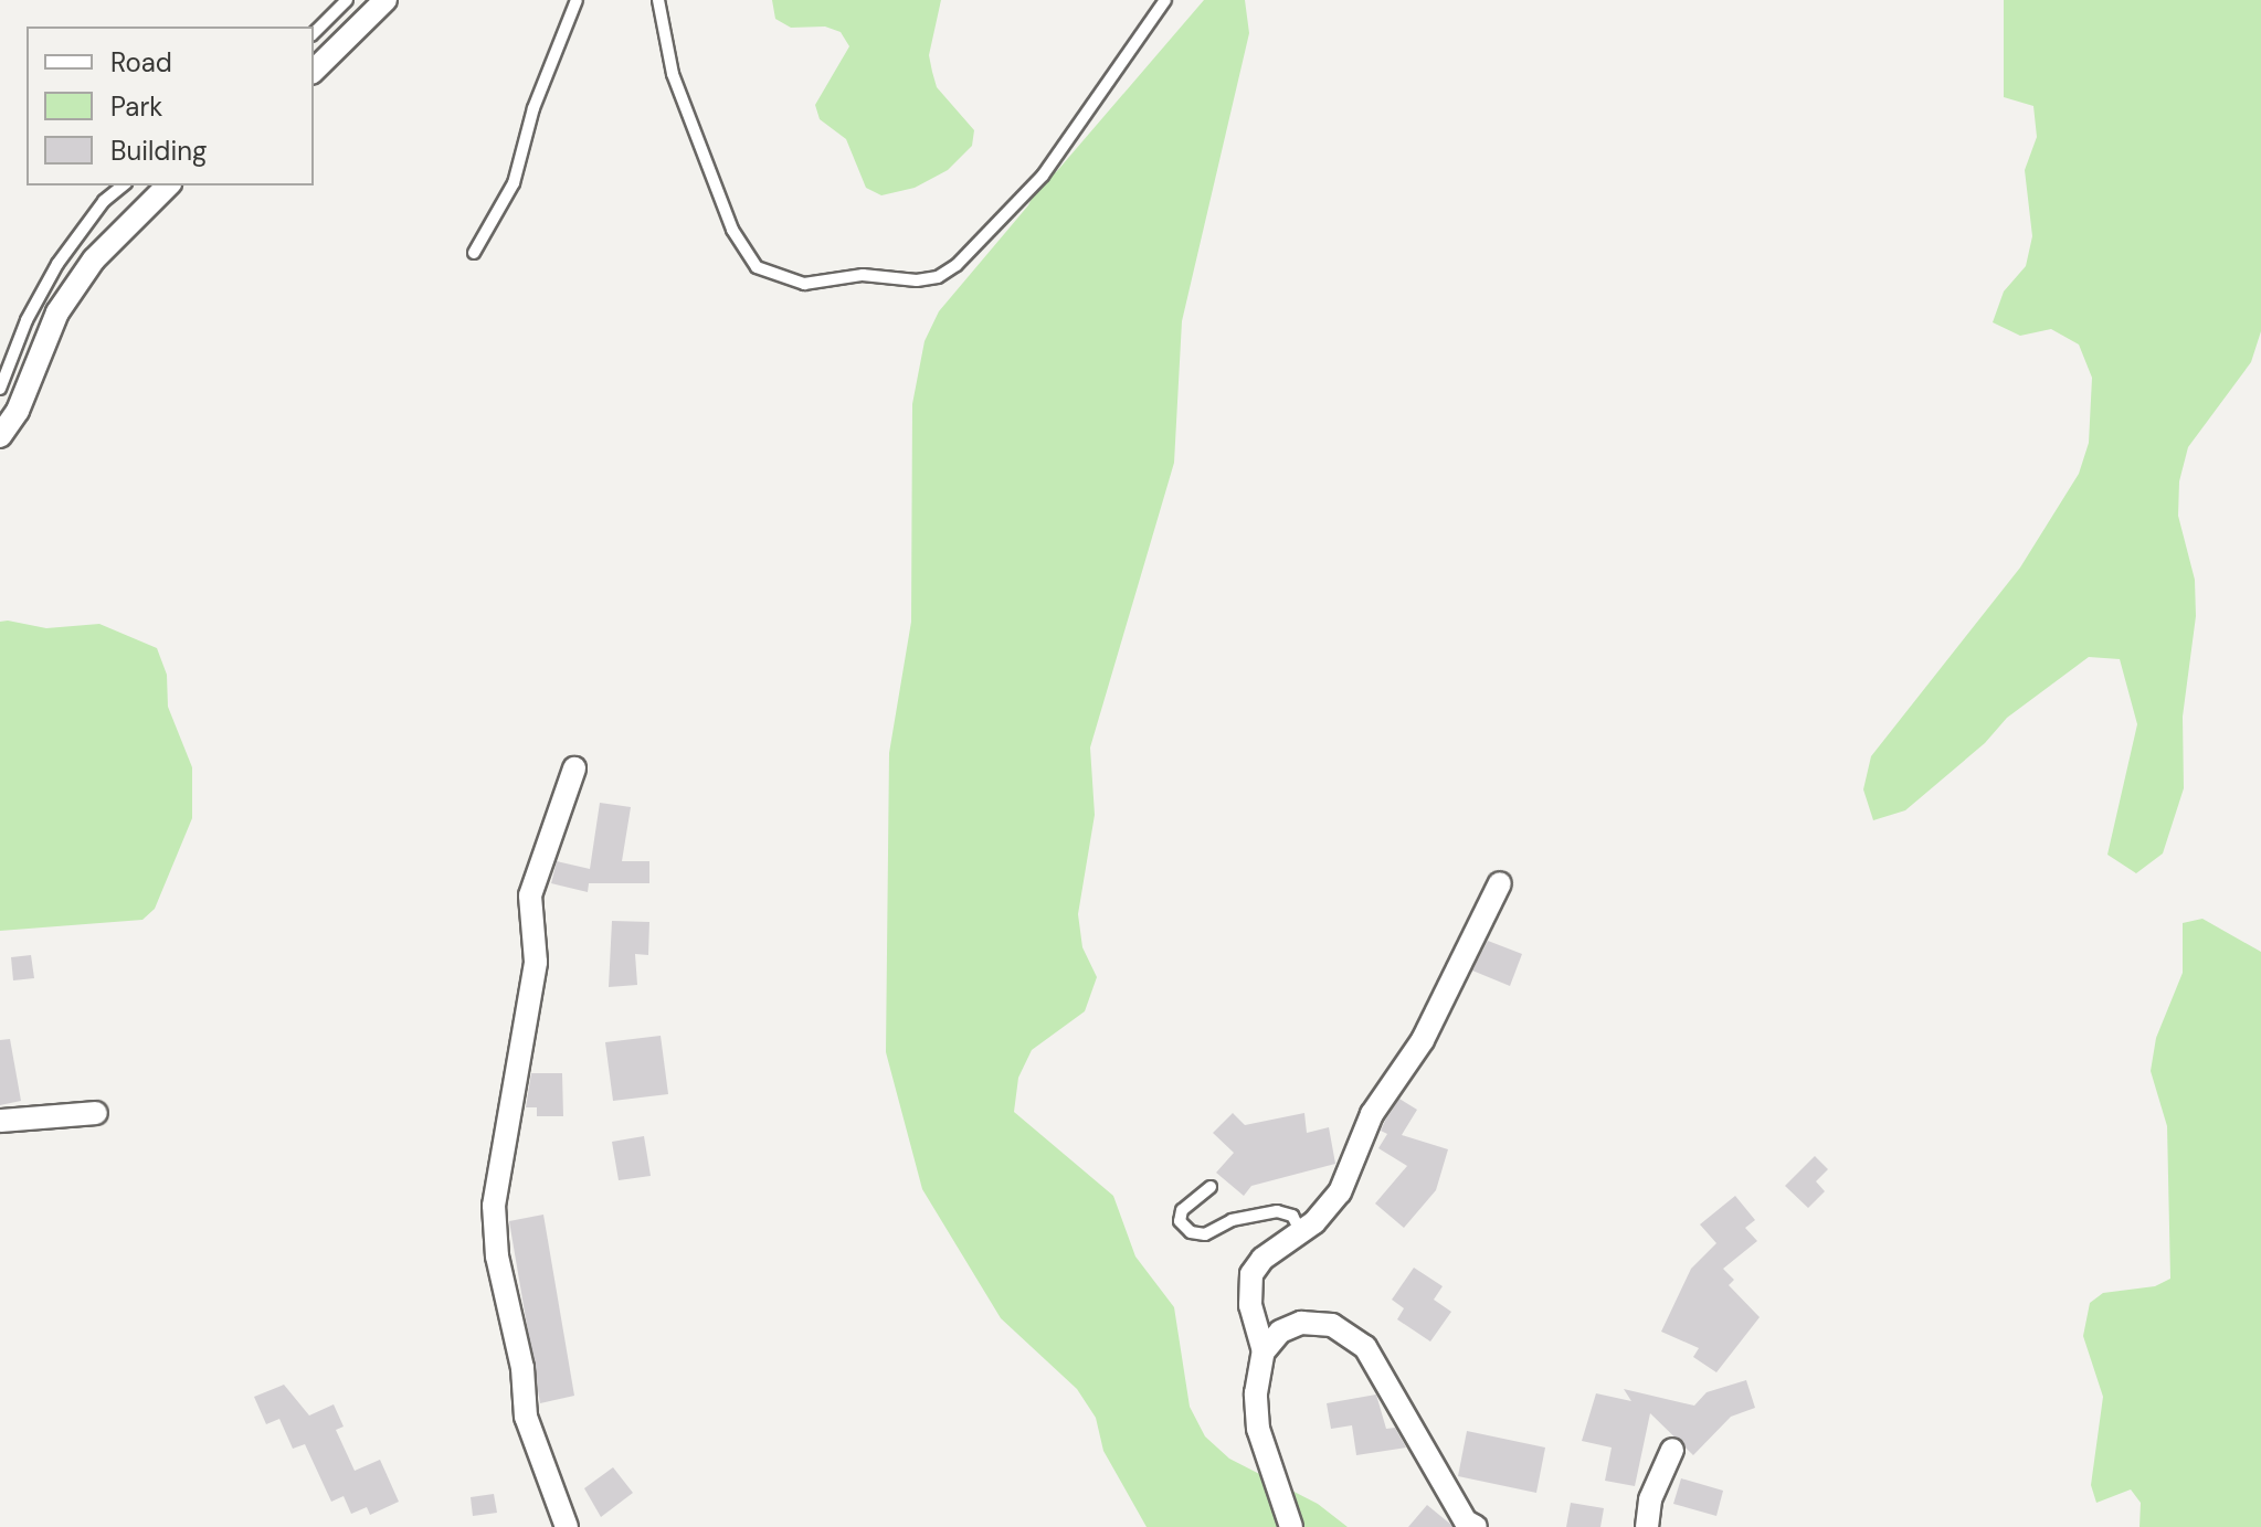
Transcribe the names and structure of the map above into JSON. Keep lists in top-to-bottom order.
{
  "legend": ["Road", "Park", "Building"]
}
